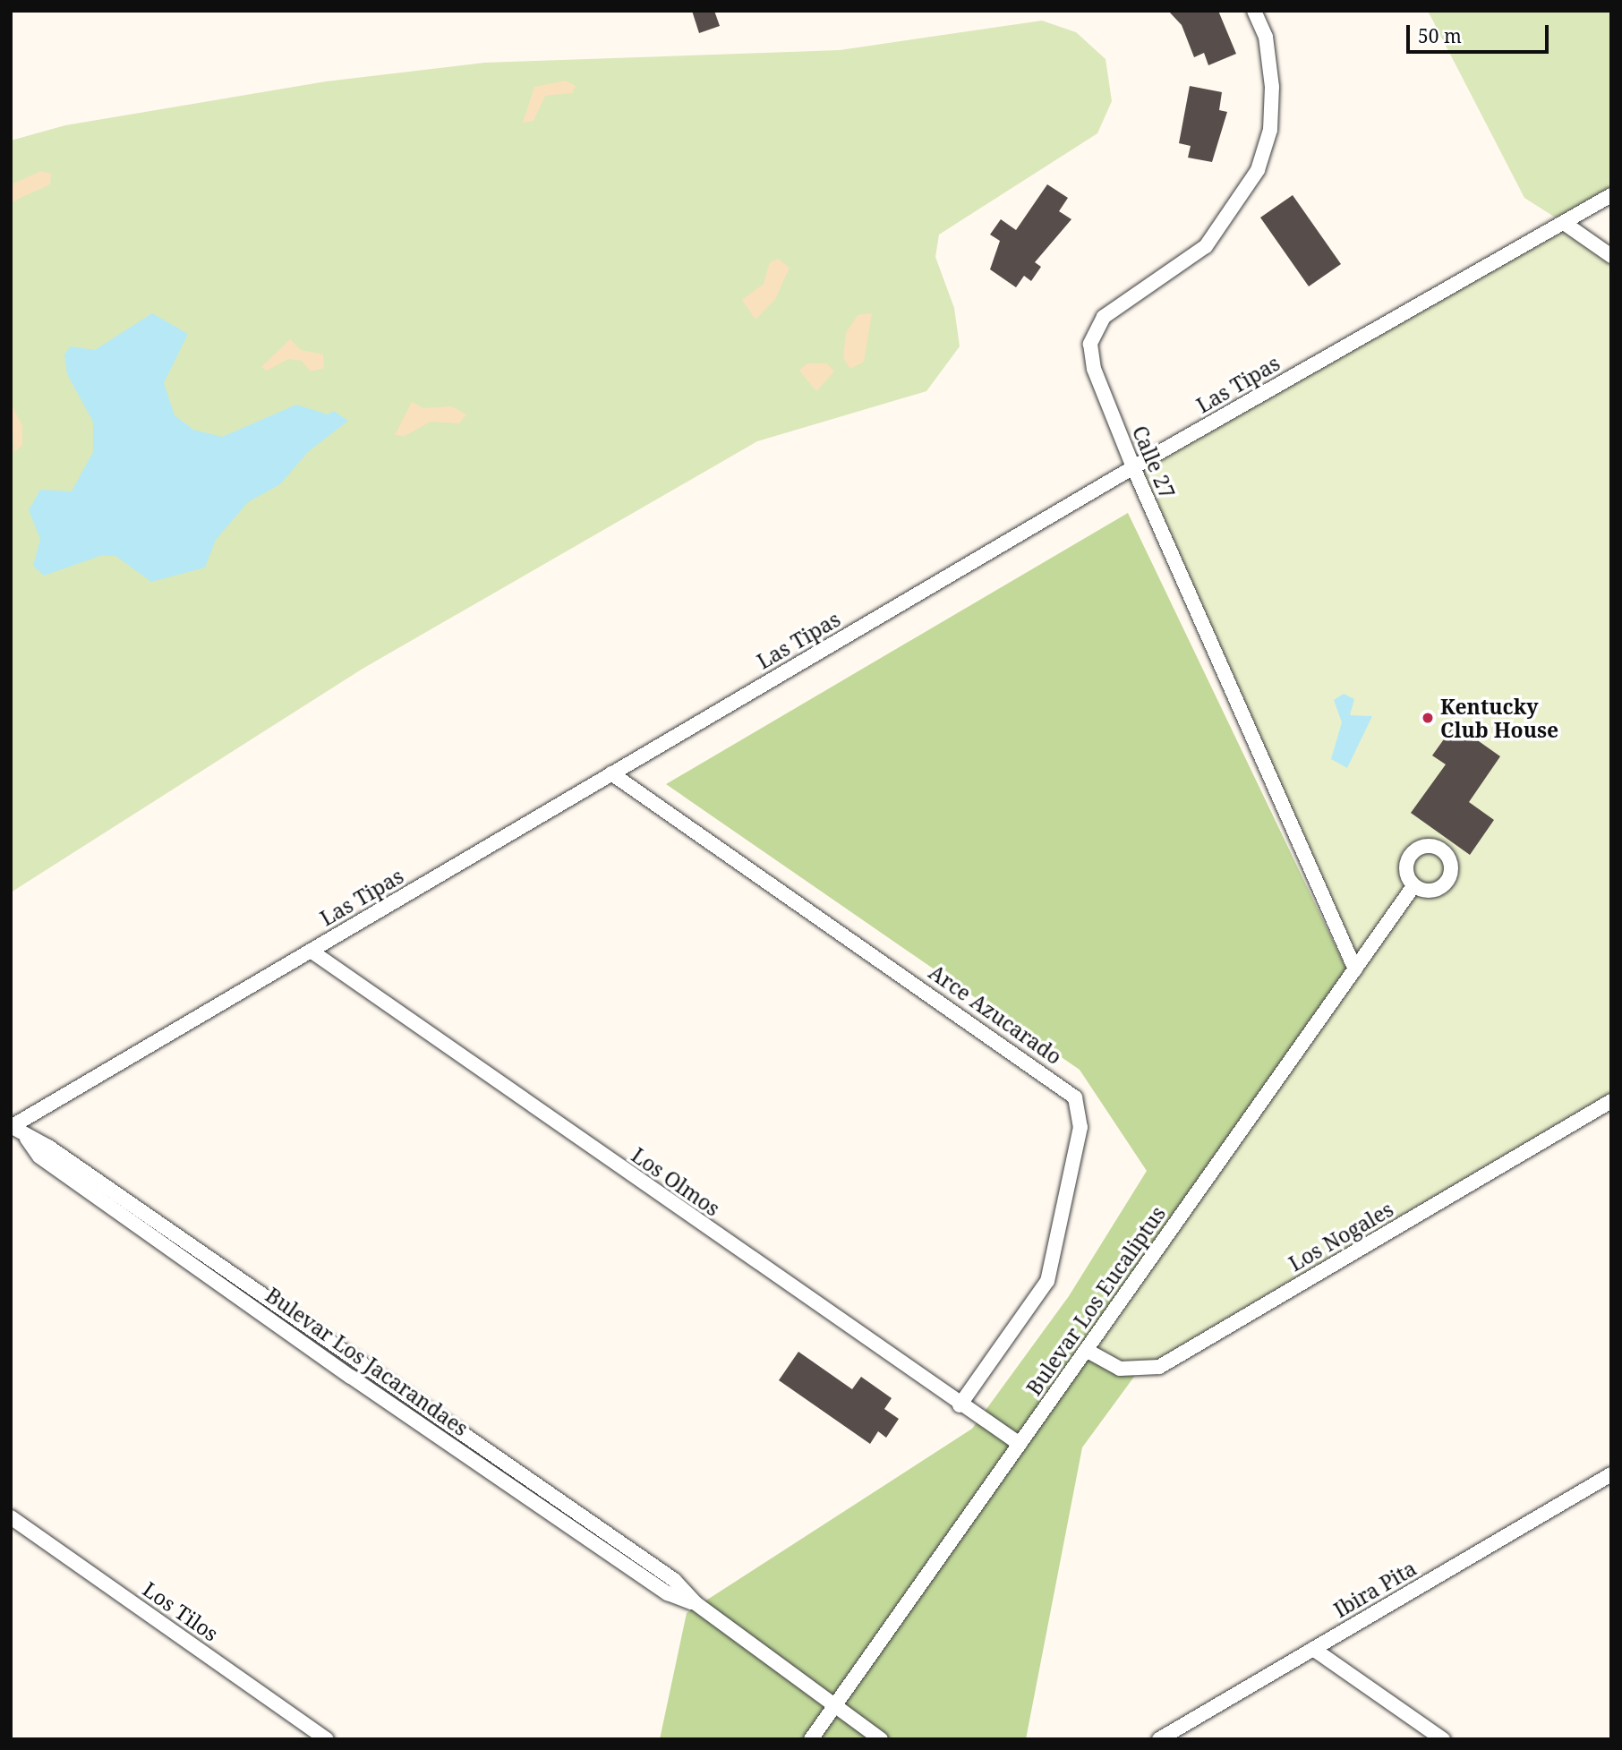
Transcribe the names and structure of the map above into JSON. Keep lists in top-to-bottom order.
{
  "streets": {
    "street": [
      "Las Tipas",
      "Calle 27",
      "Arce Azucarado",
      "Los Olmos",
      "Los Nogales",
      "Bulevar Los Eucaliptus",
      "Bulevar Los Jacarandaes",
      "Ibira Pita",
      "Los Tilos"
    ]
  },
  "crossings": [
    ["Las Tipas", "Calle 27"],
    ["Las Tipas", "Arce Azucarado"],
    ["Las Tipas", "Los Olmos"],
    ["Las Tipas", "Bulevar Los Jacarandaes"],
    ["Calle 27", "Bulevar Los Eucaliptus"],
    ["Arce Azucarado", "Los Olmos"],
    ["Los Olmos", "Bulevar Los Eucaliptus"],
    ["Los Nogales", "Bulevar Los Eucaliptus"],
    ["Bulevar Los Eucaliptus", "Bulevar Los Jacarandaes"]
  ],
  "places": ["Kentucky Club House"],
  "scale_bar": "50 m"
}
